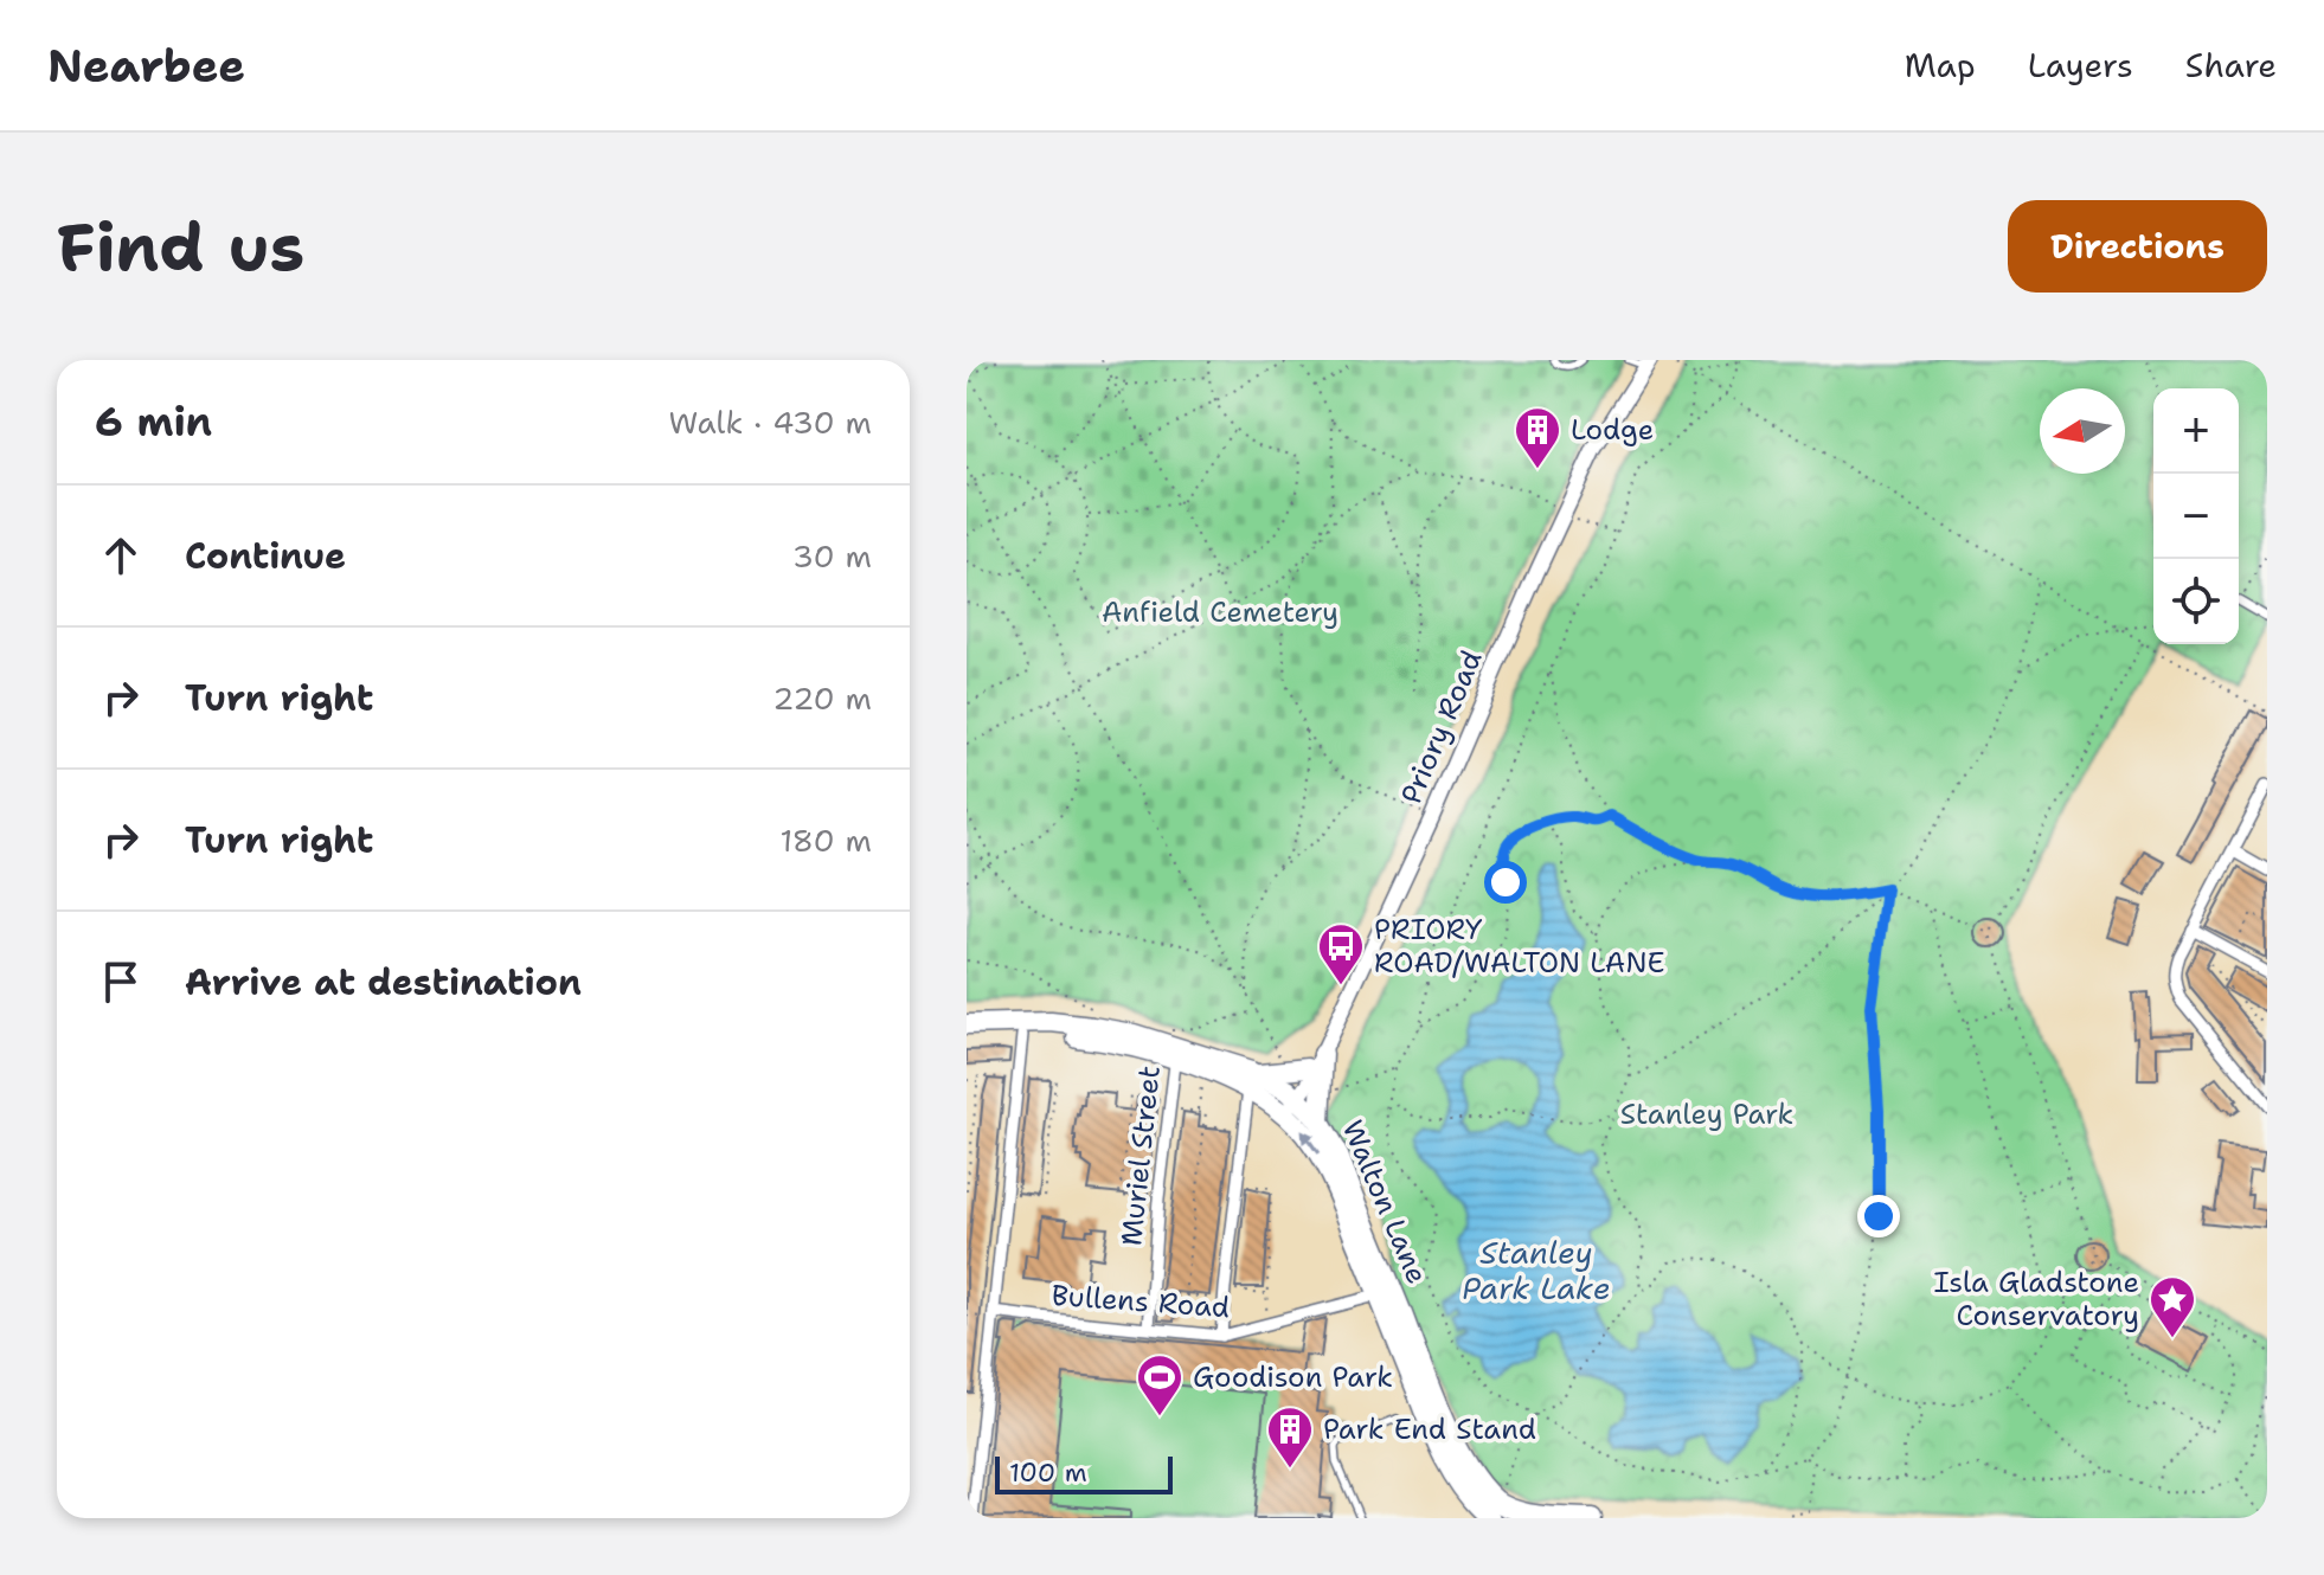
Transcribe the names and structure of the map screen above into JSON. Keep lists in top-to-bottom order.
{
  "streets": {
    "highway": ["Walton Lane"],
    "street": ["Priory Road", "Muriel Street", "Bullens Road"]
  },
  "crossings": [
    ["Priory Road", "Walton Lane"],
    ["Muriel Street", "Walton Lane"],
    ["Muriel Street", "Bullens Road"],
    ["Walton Lane", "Bullens Road"]
  ],
  "water": ["Stanley Park Lake"],
  "parks": ["Anfield Cemetery", "Stanley Park"],
  "places": {
    "building": ["Lodge", "Park End Stand"],
    "bus stop": ["PRIORY ROAD/WALTON LANE"],
    "place": ["Isla Gladstone Conservatory"],
    "sports": ["Goodison Park"]
  },
  "scale_bar": "100 m",
  "north": "left",
  "page": {
    "header": "Nearbee",
    "nav": ["Map", "Layers", "Share"],
    "buttons": "Directions",
    "title": "Find us",
    "heading": ["6 min", "Walk · 430 m"],
    "map_buttons": ["+", "−"],
    "list": [
      ["Continue", "30 m"],
      ["Turn right", "220 m"],
      ["Turn right", "180 m"],
      "Arrive at destination"
    ],
    "scale": "100 m"
  }
}
